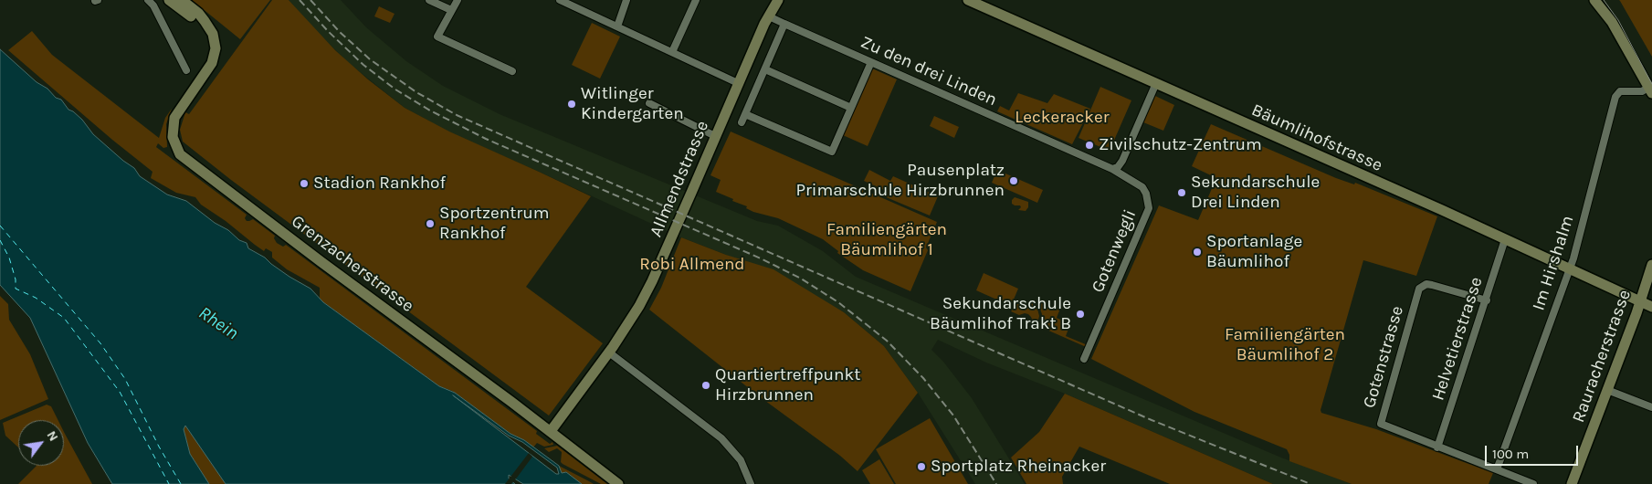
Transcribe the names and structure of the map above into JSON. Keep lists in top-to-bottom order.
{
  "streets": {
    "main road": [
      "Bäumlihofstrasse",
      "Allmendstrasse",
      "Grenzacherstrasse",
      "Rauracherstrasse"
    ],
    "street": [
      "Zu den drei Linden",
      "Gotenwegli",
      "Im Hirshalm",
      "Helvetierstrasse",
      "Gotenstrasse"
    ]
  },
  "crossings": [
    ["Zu den drei Linden", "Allmendstrasse"],
    ["Zu den drei Linden", "Gotenwegli"],
    ["Bäumlihofstrasse", "Im Hirshalm"],
    ["Bäumlihofstrasse", "Helvetierstrasse"],
    ["Bäumlihofstrasse", "Rauracherstrasse"],
    ["Allmendstrasse", "Grenzacherstrasse"],
    ["Im Hirshalm", "Gotenstrasse"],
    ["Helvetierstrasse", "Gotenstrasse"]
  ],
  "water": ["Rhein"],
  "parks": [
    "Leckeracker",
    "Familiengärten Bäumlihof 1",
    "Robi Allmend",
    "Familiengärten Bäumlihof 2"
  ],
  "places": [
    "Witlinger Kindergarten",
    "Zivilschutz-Zentrum",
    "Pausenplatz Primarschule Hirzbrunnen",
    "Stadion Rankhof",
    "Sekundarschule Drei Linden",
    "Sportzentrum Rankhof",
    "Sportanlage Bäumlihof",
    "Sekundarschule Bäumlihof Trakt B",
    "Quartiertreffpunkt Hirzbrunnen",
    "Sportplatz Rheinacker"
  ],
  "scale_bar": "100 m",
  "north": "top right"
}
